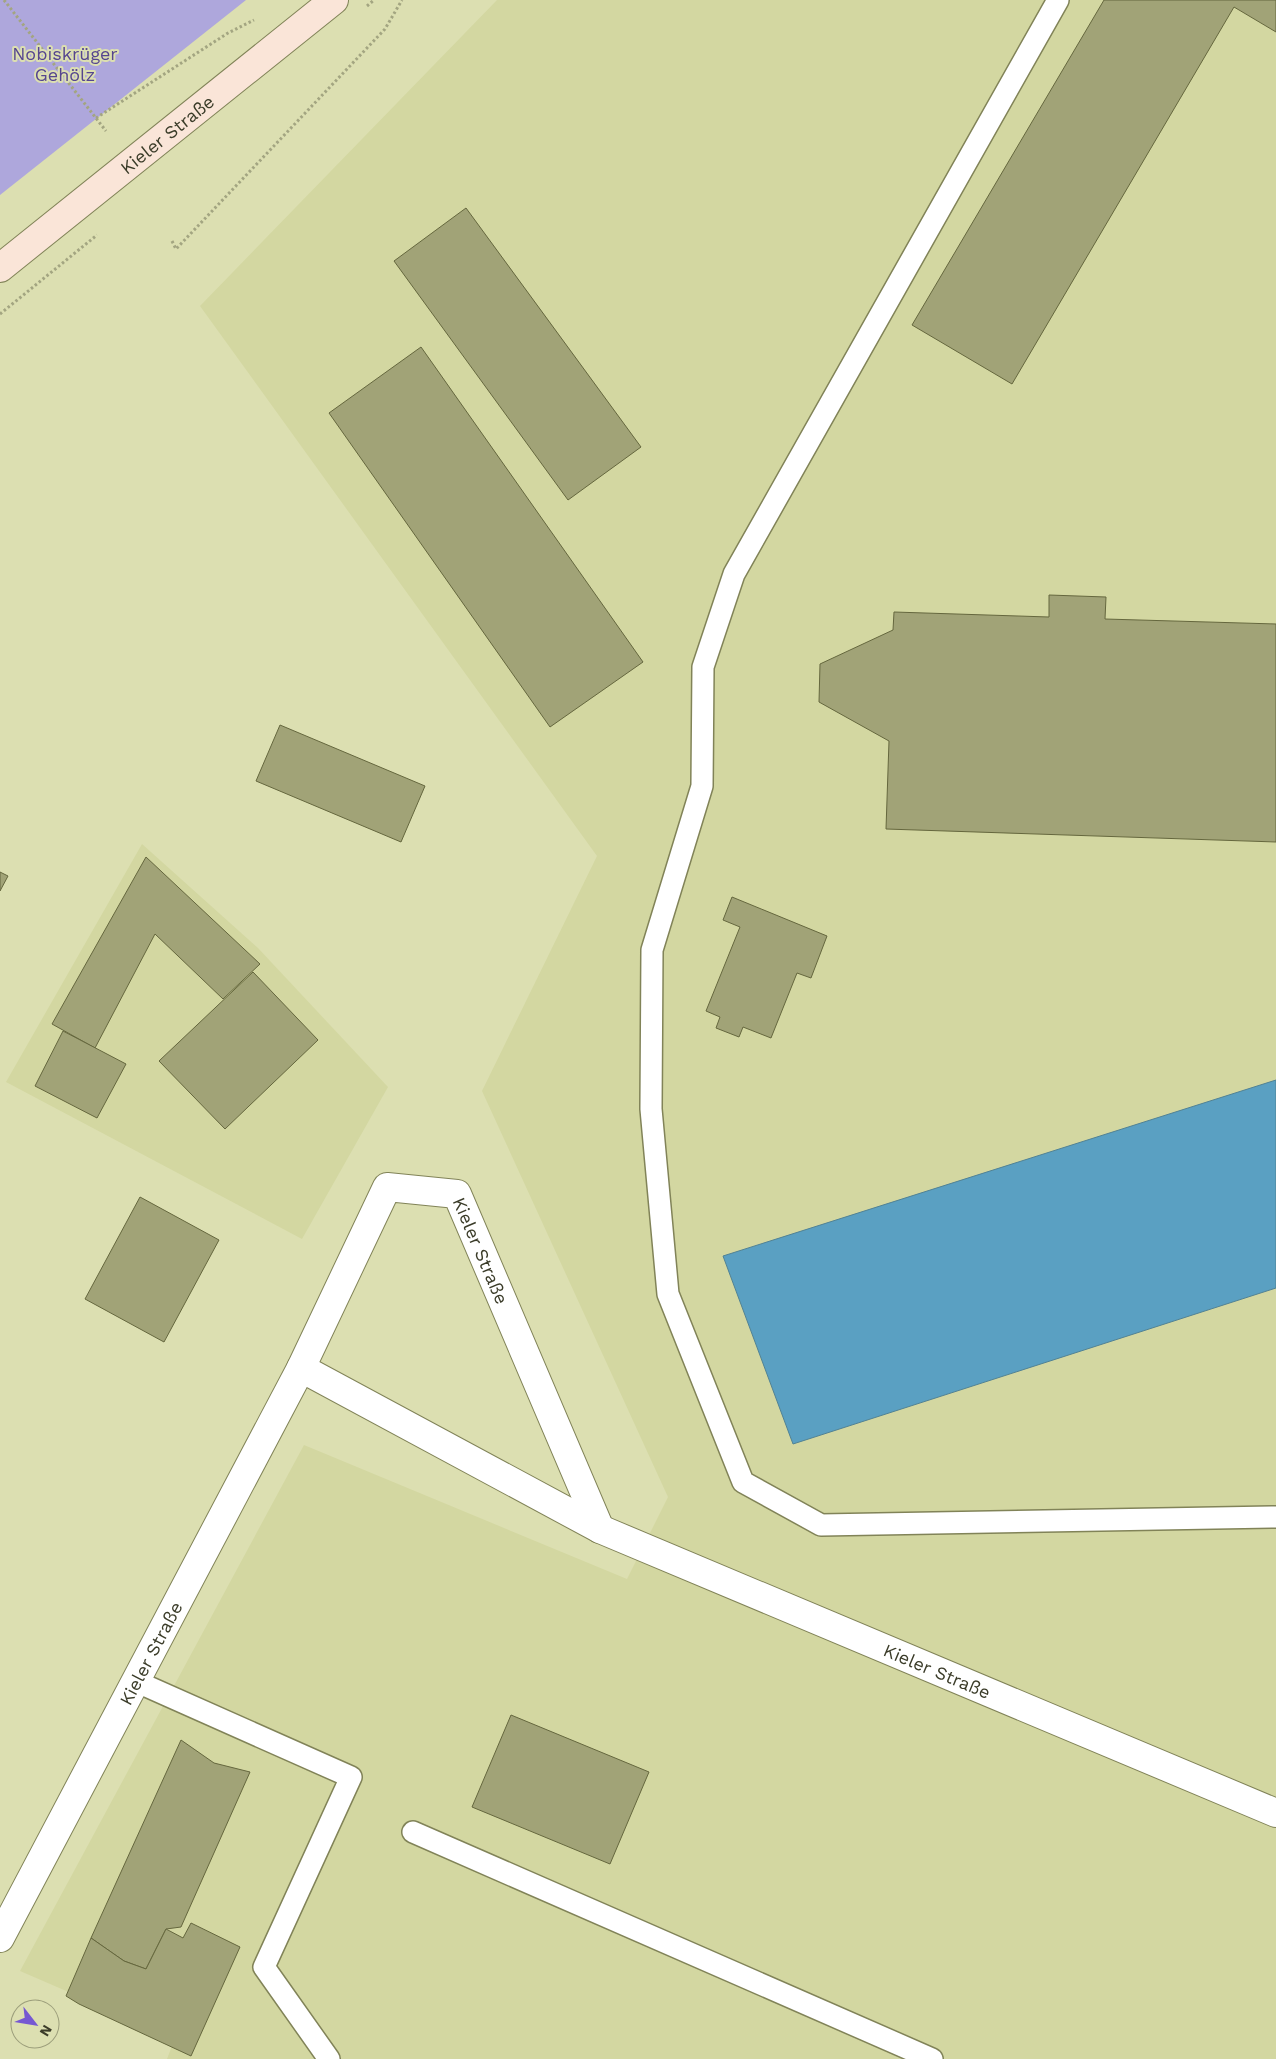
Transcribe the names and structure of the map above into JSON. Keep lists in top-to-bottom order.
{
  "streets": {
    "main road": ["Kieler Straße"]
  },
  "parks": ["Nobiskrüger Gehölz"],
  "north": "bottom right"
}
